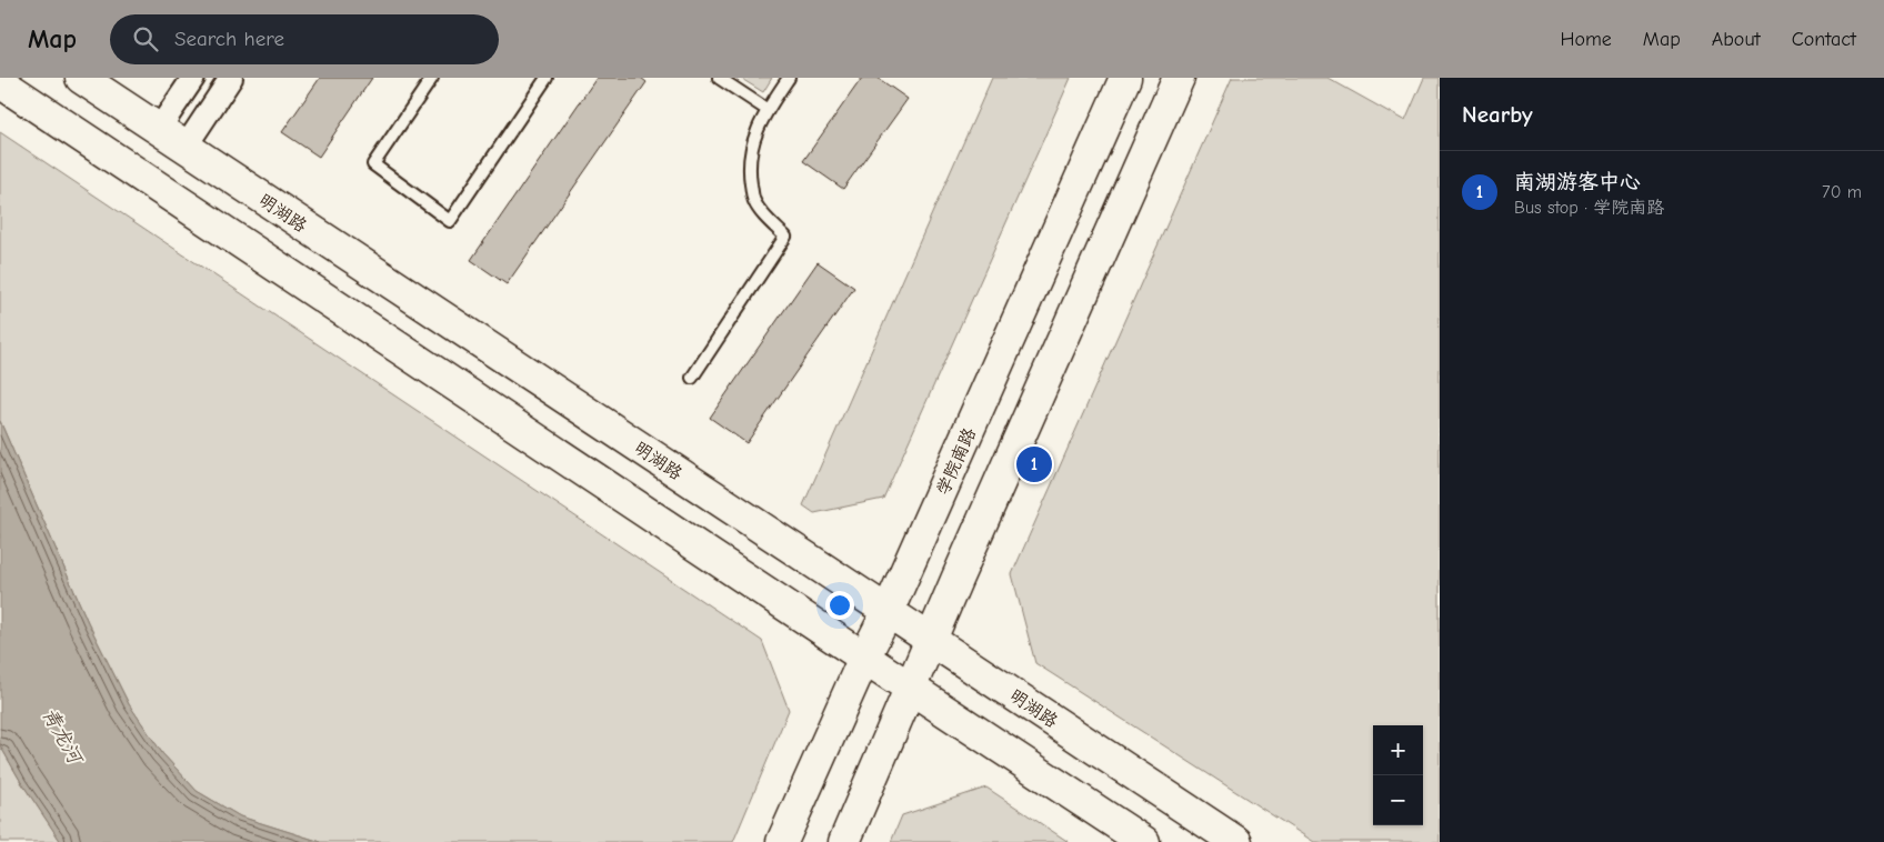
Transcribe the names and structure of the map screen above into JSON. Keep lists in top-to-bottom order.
{
  "streets": {
    "main road": ["明湖路", "学院南路"]
  },
  "crossings": [
    ["明湖路", "学院南路"]
  ],
  "water": ["青龙河"],
  "page": {
    "header": "Map",
    "search": "Search here",
    "nav": [
      "Home",
      "Map",
      "About",
      "Contact"
    ],
    "heading": "Nearby",
    "list": [
      {
        "mark": "1",
        "name": "南湖游客中心",
        "note": "Bus stop · 学院南路",
        "value": "70 m"
      }
    ],
    "pins": "1",
    "map_buttons": ["+", "−"]
  }
}
